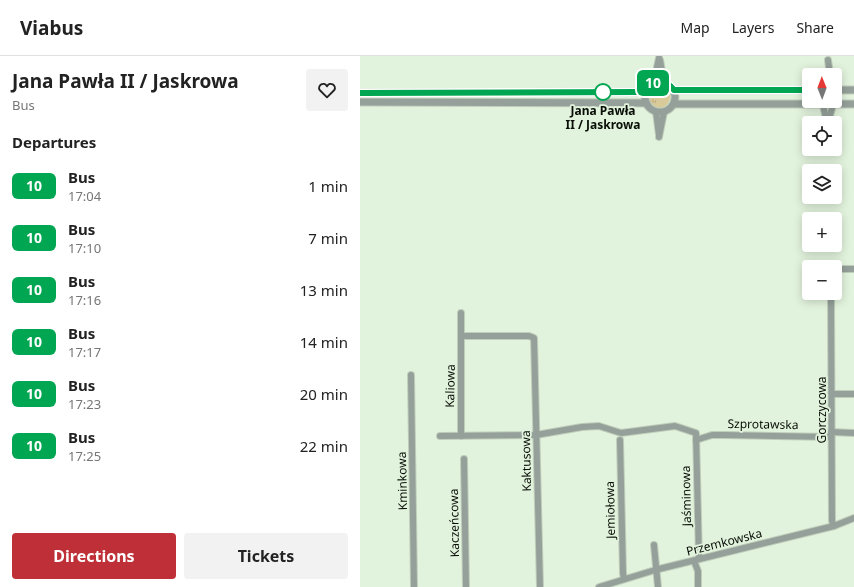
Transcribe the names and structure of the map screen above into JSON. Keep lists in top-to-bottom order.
{
  "streets": {
    "street": [
      "Kaliowa",
      "Gorczycowa",
      "Szprotawska",
      "Kaktusowa",
      "Kminkowa",
      "Jaśminowa",
      "Jemiołowa",
      "Kaczeńcowa",
      "Przemkowska"
    ]
  },
  "crossings": [
    ["Kaliowa", "Kaktusowa"],
    ["Gorczycowa", "Szprotawska"],
    ["Gorczycowa", "Przemkowska"],
    ["Szprotawska", "Jaśminowa"],
    ["Kaktusowa", "Jaśminowa"],
    ["Jaśminowa", "Przemkowska"],
    ["Jemiołowa", "Przemkowska"]
  ],
  "places": ["Jana Pawła II / Jaskrowa"],
  "lines": ["bus line 10"],
  "north": "top",
  "page": {
    "header": "Viabus",
    "nav": ["Map", "Layers", "Share"],
    "heading": [
      ["Jana Pawła II / Jaskrowa", "Bus"],
      "Departures"
    ],
    "on_map": "10",
    "map_buttons": ["+", "−"],
    "list": [
      {
        "mark": "10",
        "name": "Bus",
        "note": "17:04",
        "value": "1 min"
      },
      {
        "mark": "10",
        "name": "Bus",
        "note": "17:10",
        "value": "7 min"
      },
      {
        "mark": "10",
        "name": "Bus",
        "note": "17:16",
        "value": "13 min"
      },
      {
        "mark": "10",
        "name": "Bus",
        "note": "17:17",
        "value": "14 min"
      },
      {
        "mark": "10",
        "name": "Bus",
        "note": "17:23",
        "value": "20 min"
      },
      {
        "mark": "10",
        "name": "Bus",
        "note": "17:25",
        "value": "22 min"
      }
    ],
    "buttons": ["Directions", "Tickets"]
  }
}
